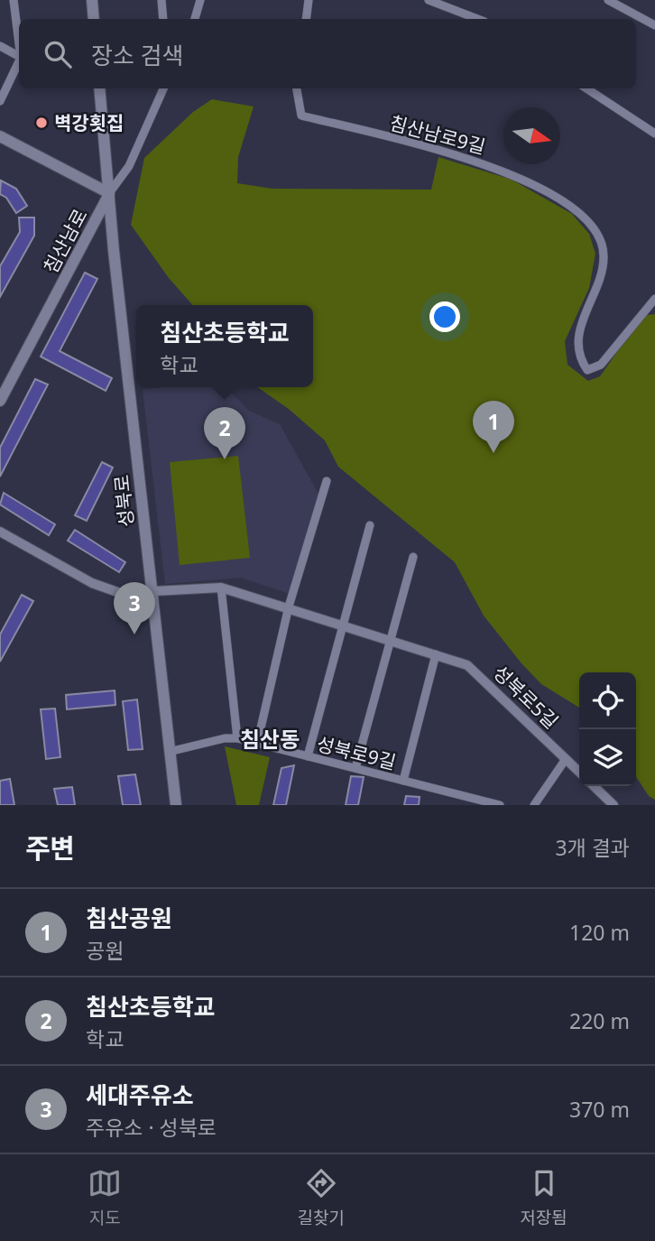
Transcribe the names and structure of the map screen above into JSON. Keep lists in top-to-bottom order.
{
  "streets": {
    "main road": ["침산남로", "성북로"],
    "street": ["침산남로9길", "성북로5길", "성북로9길"]
  },
  "crossings": [
    ["침산남로", "성북로"],
    ["성북로", "성북로5길"],
    ["성북로", "성북로9길"]
  ],
  "districts": ["침산동"],
  "places": ["벽강횟집"],
  "north": "right",
  "page": {
    "search": "장소 검색",
    "popup": ["침산초등학교", "학교"],
    "pins": ["1", "2", "3"],
    "heading": ["주변", "3개 결과"],
    "list": [
      {
        "mark": "1",
        "name": "침산공원",
        "note": "공원",
        "value": "120 m"
      },
      {
        "mark": "2",
        "name": "침산초등학교",
        "note": "학교",
        "value": "220 m"
      },
      {
        "mark": "3",
        "name": "세대주유소",
        "note": "주유소 · 성북로",
        "value": "370 m"
      }
    ],
    "nav": ["지도", "길찾기", "저장됨"]
  }
}
